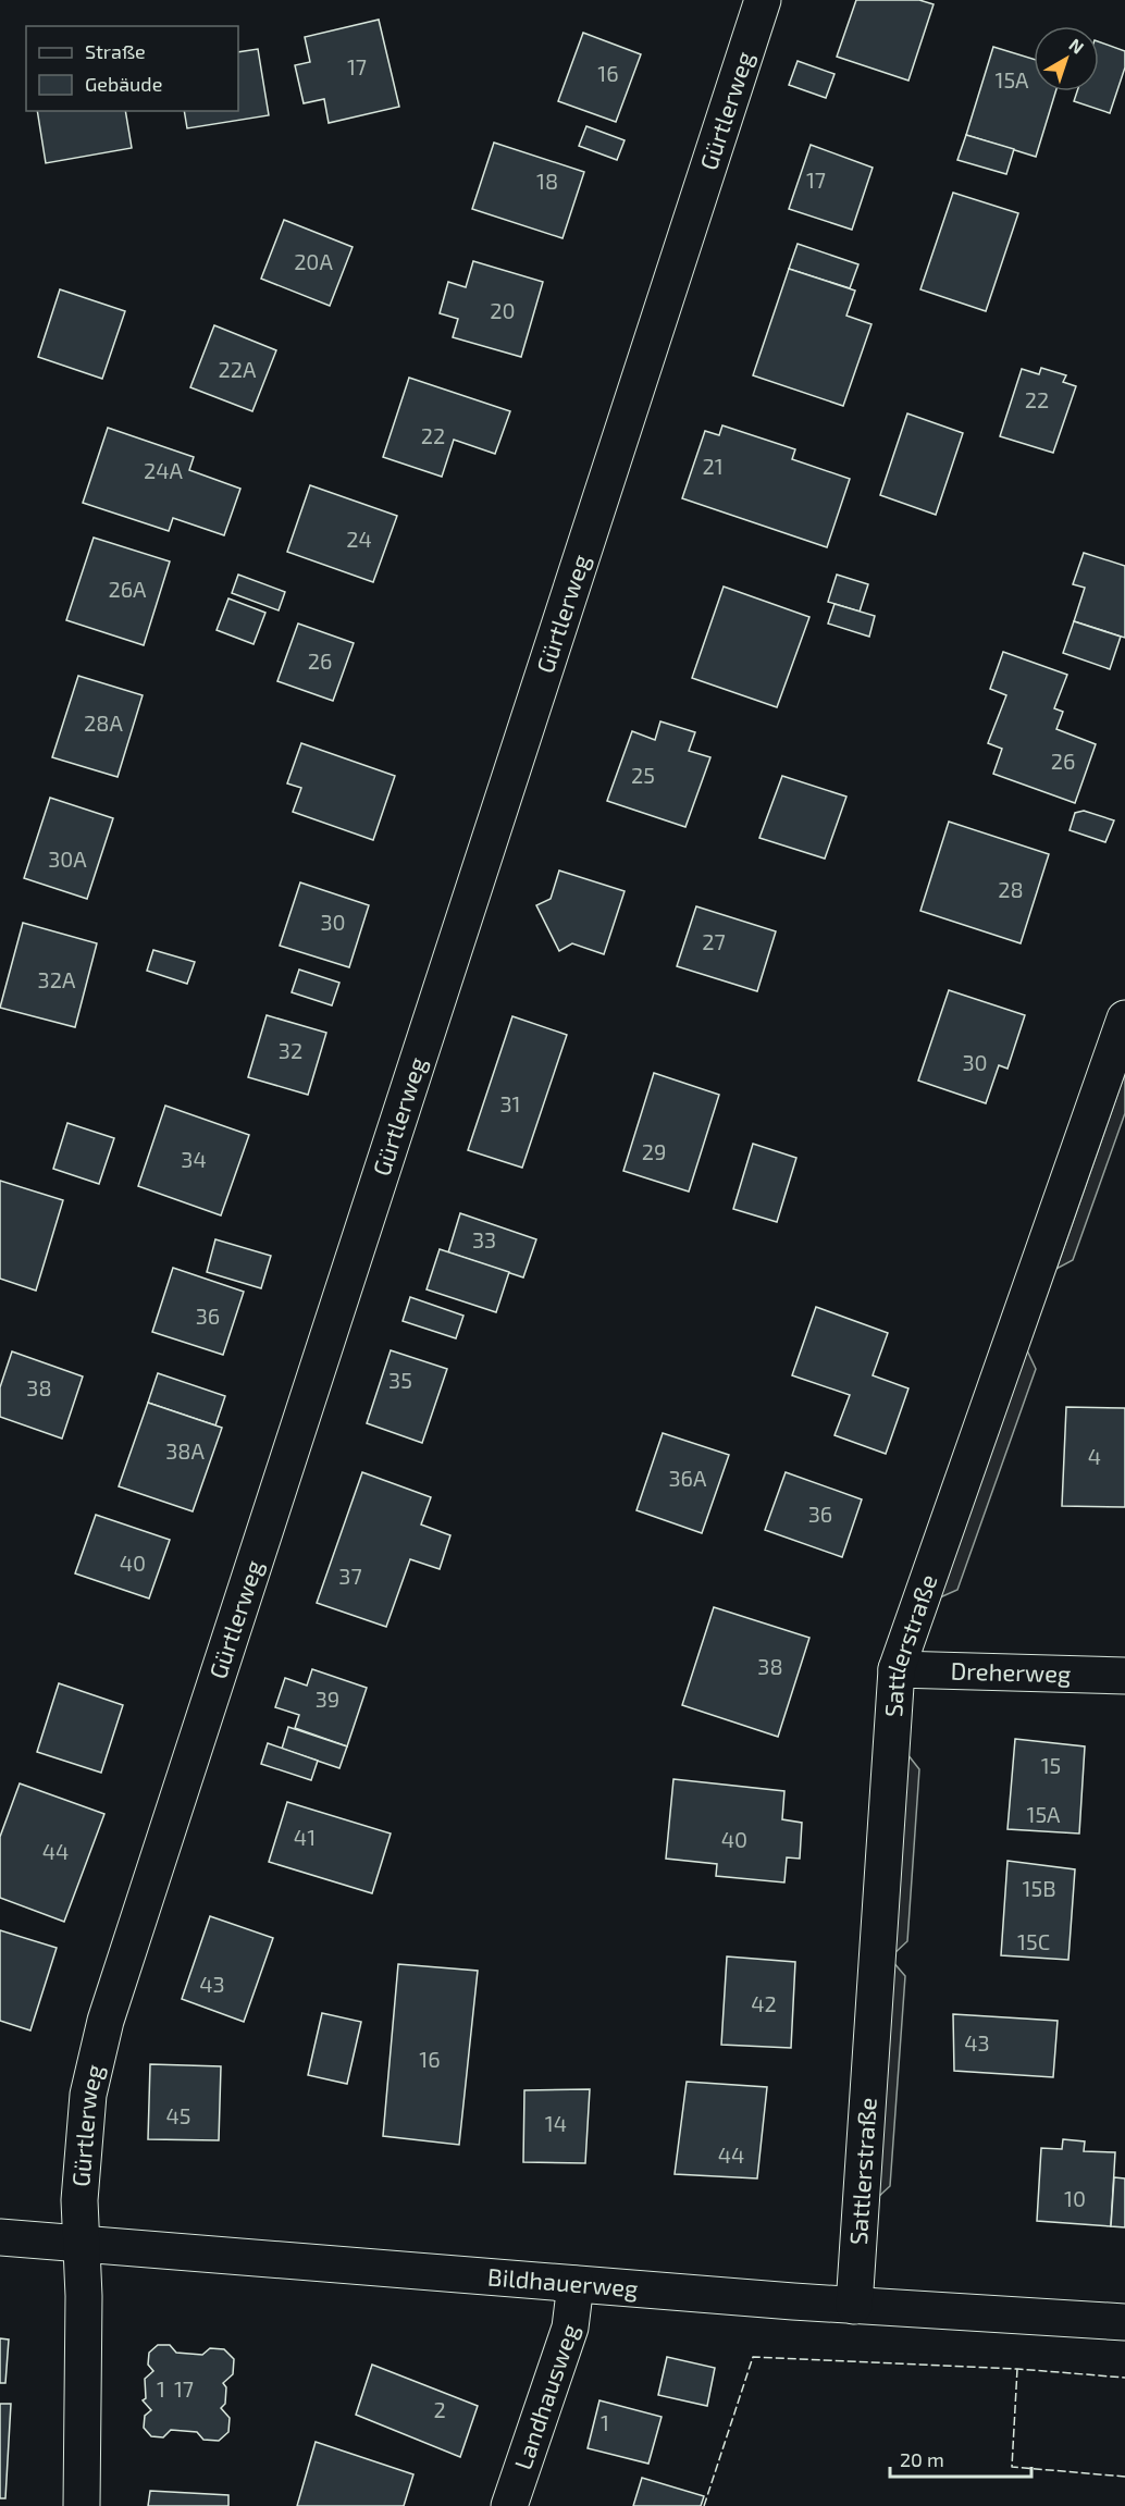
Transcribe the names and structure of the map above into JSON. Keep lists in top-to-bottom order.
{
  "streets": {
    "street": [
      "Gürtlerweg",
      "Sattlerstraße",
      "Dreherweg",
      "Bildhauerweg",
      "Landhausweg"
    ]
  },
  "crossings": [
    ["Gürtlerweg", "Bildhauerweg"],
    ["Sattlerstraße", "Dreherweg"],
    ["Sattlerstraße", "Bildhauerweg"],
    ["Bildhauerweg", "Landhausweg"]
  ],
  "house_numbers": [
    "17",
    "16",
    "15A",
    "17",
    "18",
    "20A",
    "20",
    "22A",
    "22",
    "22",
    "21",
    "24A",
    "24",
    "26A",
    "26",
    "28A",
    "26",
    "25",
    "30A",
    "28",
    "30",
    "27",
    "32A",
    "32",
    "30",
    "31",
    "29",
    "34",
    "33",
    "36",
    "35",
    "38",
    "38A",
    "4",
    "36A",
    "36",
    "40",
    "37",
    "38",
    "39",
    "15",
    "15A",
    "41",
    "40",
    "44",
    "15B",
    "15C",
    "43",
    "42",
    "43",
    "16",
    "45",
    "14",
    "44",
    "10",
    "1",
    "17",
    "2",
    "1"
  ],
  "legend": ["Straße", "Gebäude"],
  "scale_bar": "20 m",
  "north": "top right"
}
